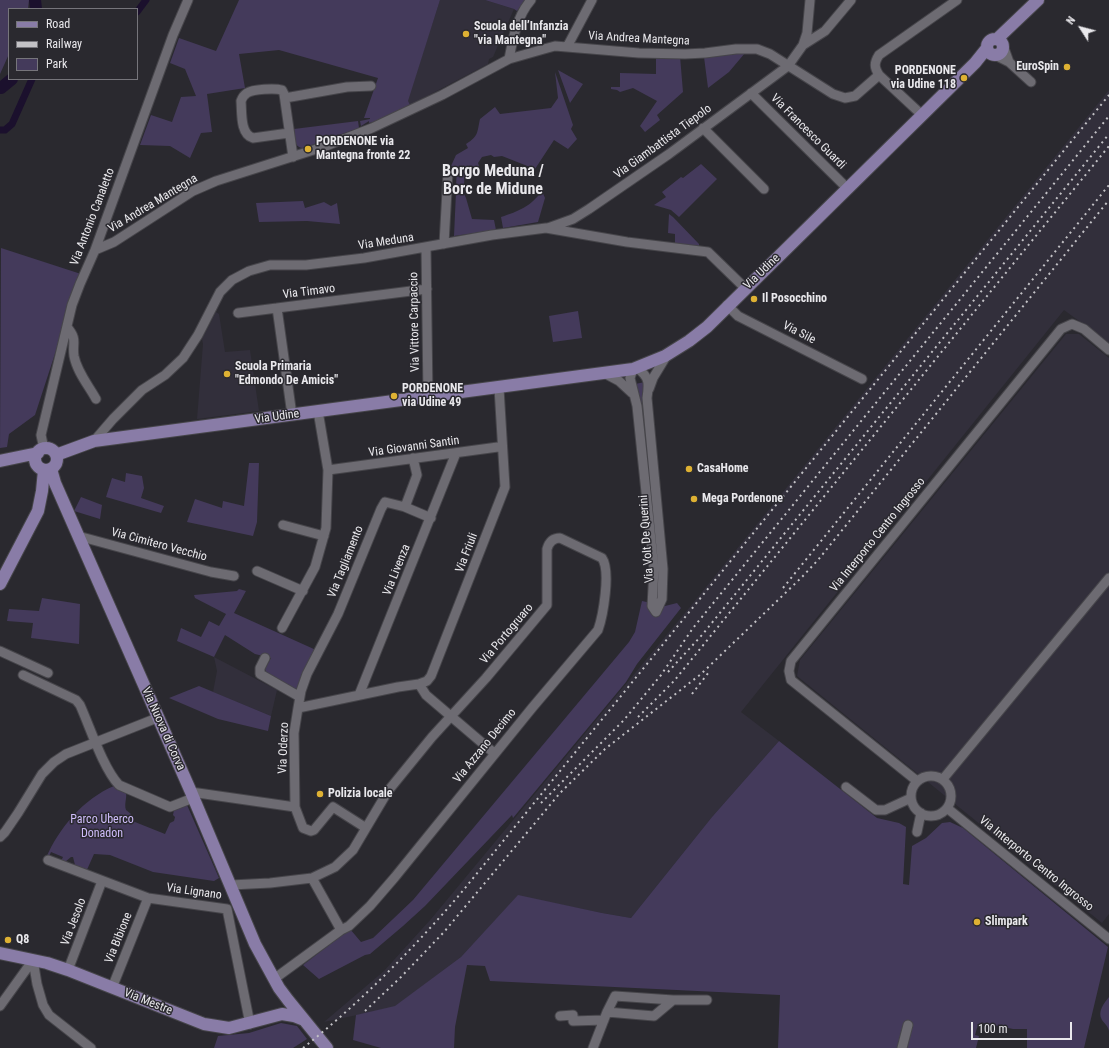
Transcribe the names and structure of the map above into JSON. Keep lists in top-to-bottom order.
{
  "streets": {
    "main road": ["Via Udine", "Via Nuova di Corva", "Via Mestre"],
    "street": [
      "Via Andrea Mantegna",
      "Via Francesco Guardi",
      "Via Giambattista Tiepolo",
      "Via Antonio Canaletto",
      "Via Meduna",
      "Via Timavo",
      "Via Vittore Carpaccio",
      "Via Sile",
      "Via Giovanni Santin",
      "Via Interporto Centro Ingrosso",
      "Via Volt De Querini",
      "Via Cimitero Vecchio",
      "Via Friuli",
      "Via Tagliamento",
      "Via Livenza",
      "Via Portogruaro",
      "Via Azzano Decimo",
      "Via Oderzo",
      "Via Lignano",
      "Via Jesolo",
      "Via Bibione"
    ]
  },
  "crossings": [
    ["Via Andrea Mantegna", "Via Giambattista Tiepolo"],
    ["Via Andrea Mantegna", "Via Antonio Canaletto"],
    ["Via Francesco Guardi", "Via Giambattista Tiepolo"],
    ["Via Francesco Guardi", "Via Udine"],
    ["Via Giambattista Tiepolo", "Via Meduna"],
    ["Via Antonio Canaletto", "Via Udine"],
    ["Via Antonio Canaletto", "Via Nuova di Corva"],
    ["Via Meduna", "Via Udine"],
    ["Via Meduna", "Via Vittore Carpaccio"],
    ["Via Udine", "Via Timavo"],
    ["Via Udine", "Via Vittore Carpaccio"],
    ["Via Udine", "Via Sile"],
    ["Via Udine", "Via Volt De Querini"],
    ["Via Udine", "Via Friuli"],
    ["Via Udine", "Via Nuova di Corva"],
    ["Via Timavo", "Via Vittore Carpaccio"],
    ["Via Giovanni Santin", "Via Friuli"],
    ["Via Giovanni Santin", "Via Livenza"],
    ["Via Cimitero Vecchio", "Via Nuova di Corva"],
    ["Via Friuli", "Via Oderzo"],
    ["Via Tagliamento", "Via Oderzo"],
    ["Via Livenza", "Via Oderzo"],
    ["Via Portogruaro", "Via Nuova di Corva"],
    ["Via Portogruaro", "Via Azzano Decimo"],
    ["Via Portogruaro", "Via Oderzo"],
    ["Via Nuova di Corva", "Via Azzano Decimo"],
    ["Via Nuova di Corva", "Via Mestre"],
    ["Via Lignano", "Via Jesolo"],
    ["Via Lignano", "Via Bibione"],
    ["Via Lignano", "Via Mestre"],
    ["Via Jesolo", "Via Mestre"],
    ["Via Bibione", "Via Mestre"]
  ],
  "districts": ["Borgo Meduna / Borc de Midune"],
  "parks": ["Parco Uberco Donadon"],
  "places": [
    "Scuola dell’Infanzia \"via Mantegna\"",
    "EuroSpin",
    "PORDENONE via Udine 118",
    "PORDENONE via Mantegna fronte 22",
    "Il Posocchino",
    "Scuola Primaria \"Edmondo De Amicis\"",
    "PORDENONE via Udine 49",
    "CasaHome",
    "Mega Pordenone",
    "Polizia locale",
    "Slimpark",
    "Q8"
  ],
  "legend": ["Road", "Railway", "Park"],
  "scale_bar": "100 m",
  "north": "top left"
}
